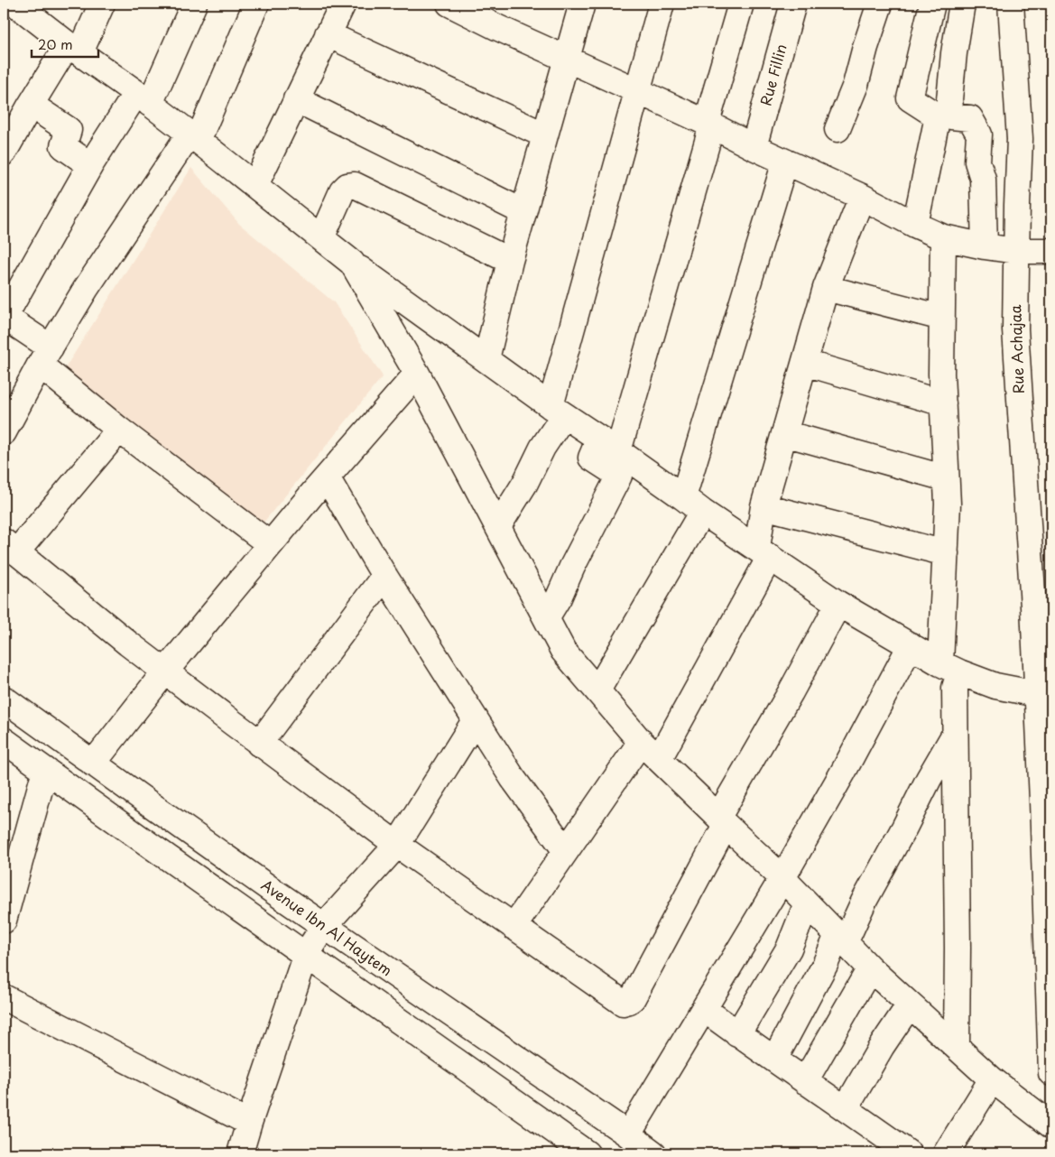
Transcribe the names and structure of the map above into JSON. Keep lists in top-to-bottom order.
{
  "streets": {
    "street": ["Rue Fillin", "Rue Achajaa", "Avenue Ibn Al Haytem"]
  },
  "scale_bar": "20 m"
}
